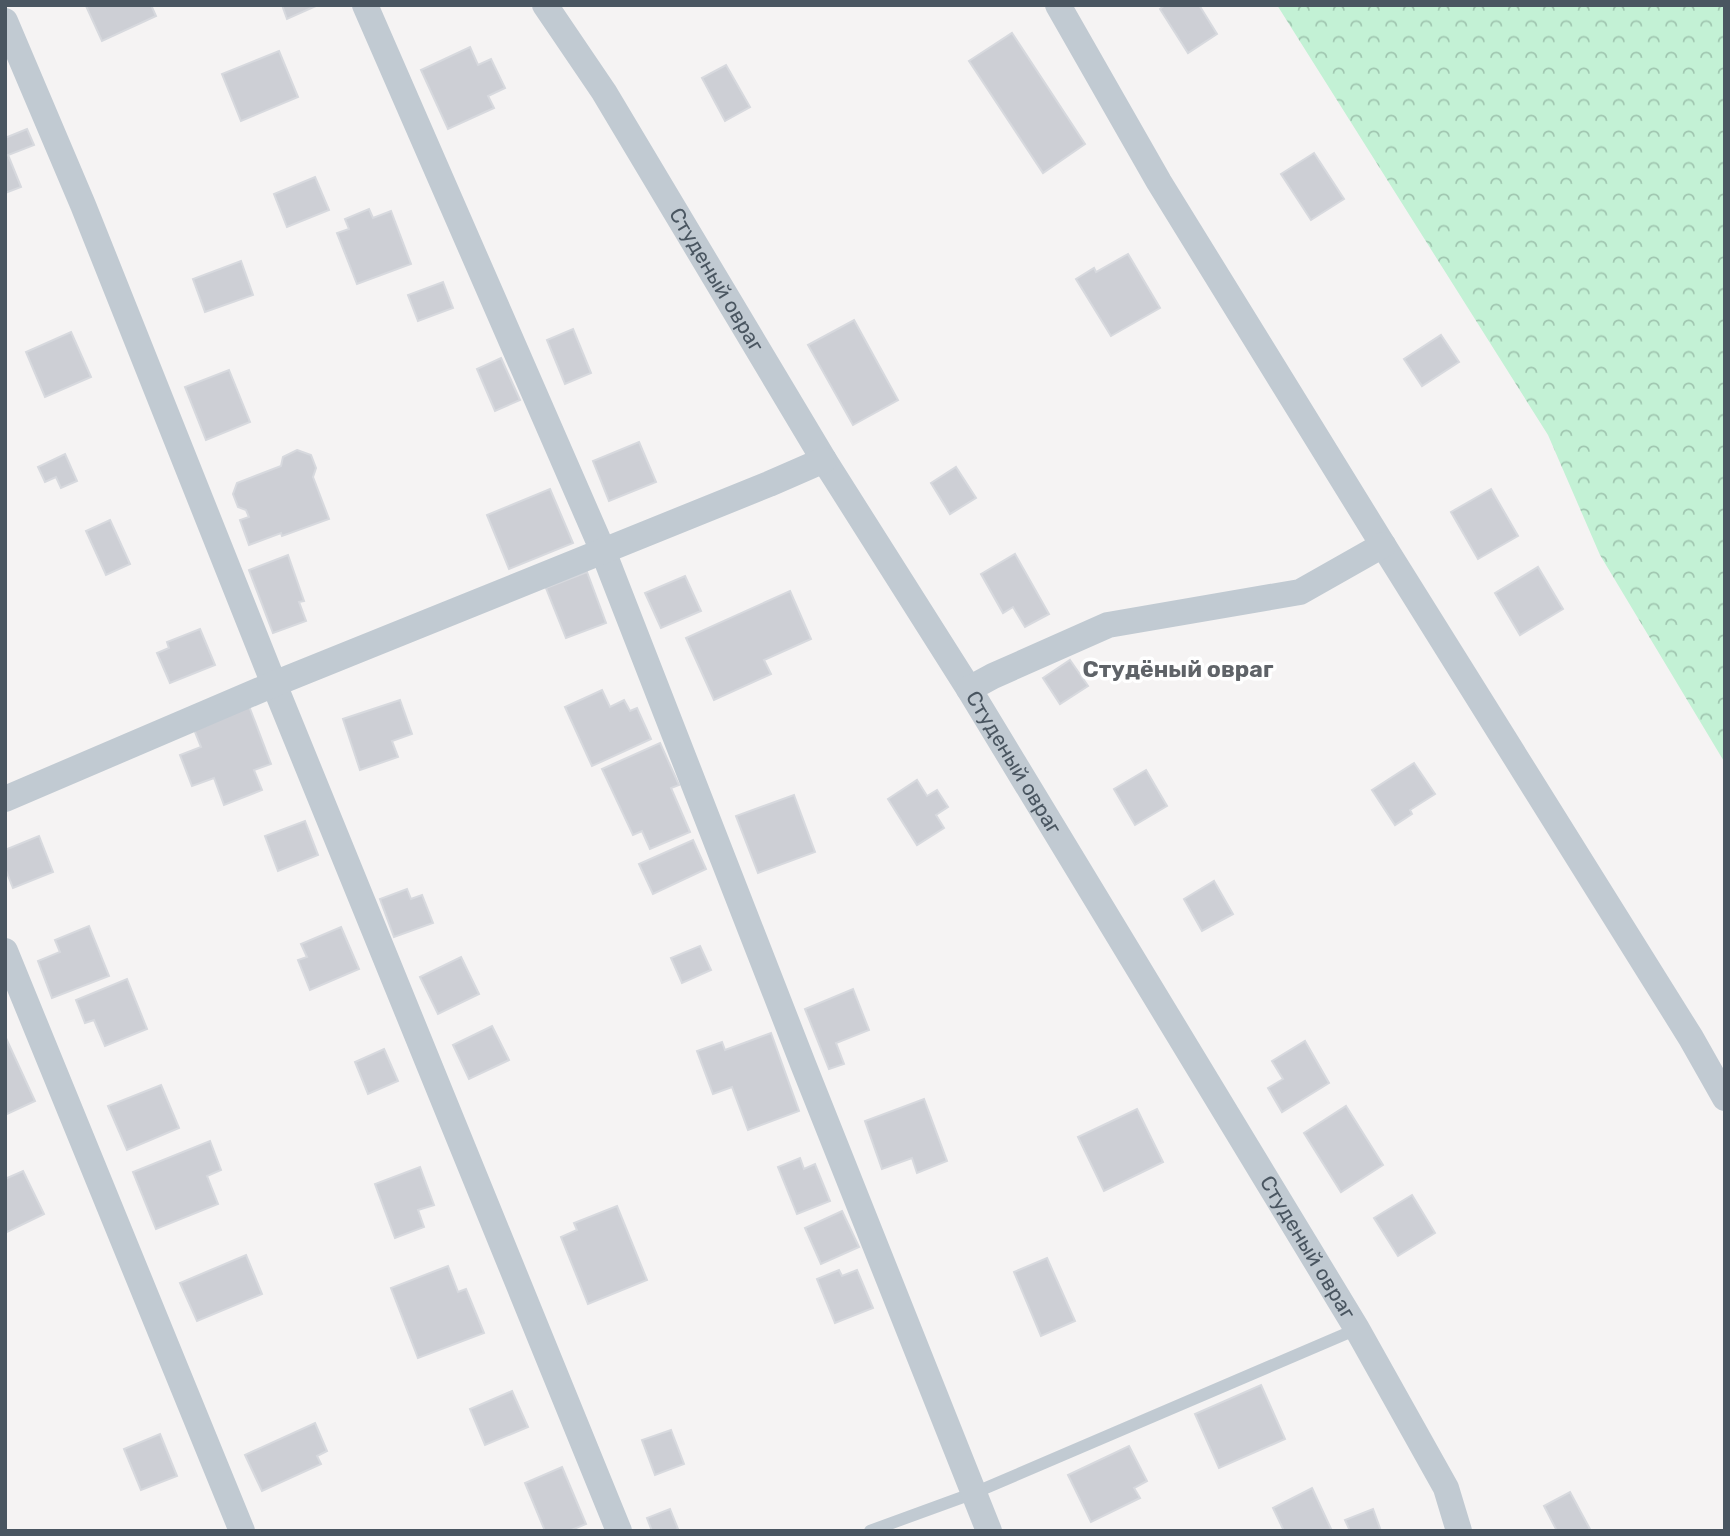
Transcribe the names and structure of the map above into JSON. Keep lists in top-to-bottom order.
{
  "streets": {
    "street": ["Студеный овраг"]
  },
  "districts": ["Студёный овраг"]
}
